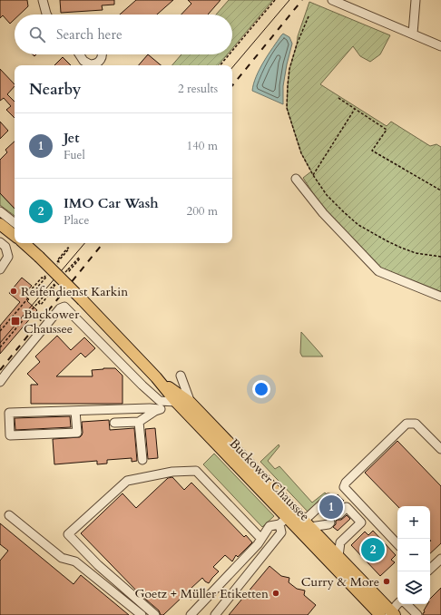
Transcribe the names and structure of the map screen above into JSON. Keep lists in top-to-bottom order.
{
  "streets": {
    "main road": ["Buckower Chaussee"]
  },
  "places": {
    "other": ["Reifendienst Karkin", "Curry & More", "Goetz + Müller Etiketten"],
    "transit": ["Buckower Chaussee"]
  },
  "page": {
    "search": "Search here",
    "heading": ["Nearby", "2 results"],
    "list": [
      {
        "mark": "1",
        "name": "Jet",
        "note": "Fuel",
        "value": "140 m"
      },
      {
        "mark": "2",
        "name": "IMO Car Wash",
        "note": "Place",
        "value": "200 m"
      }
    ],
    "pins": ["1", "2"],
    "map_buttons": ["+", "−"]
  }
}
